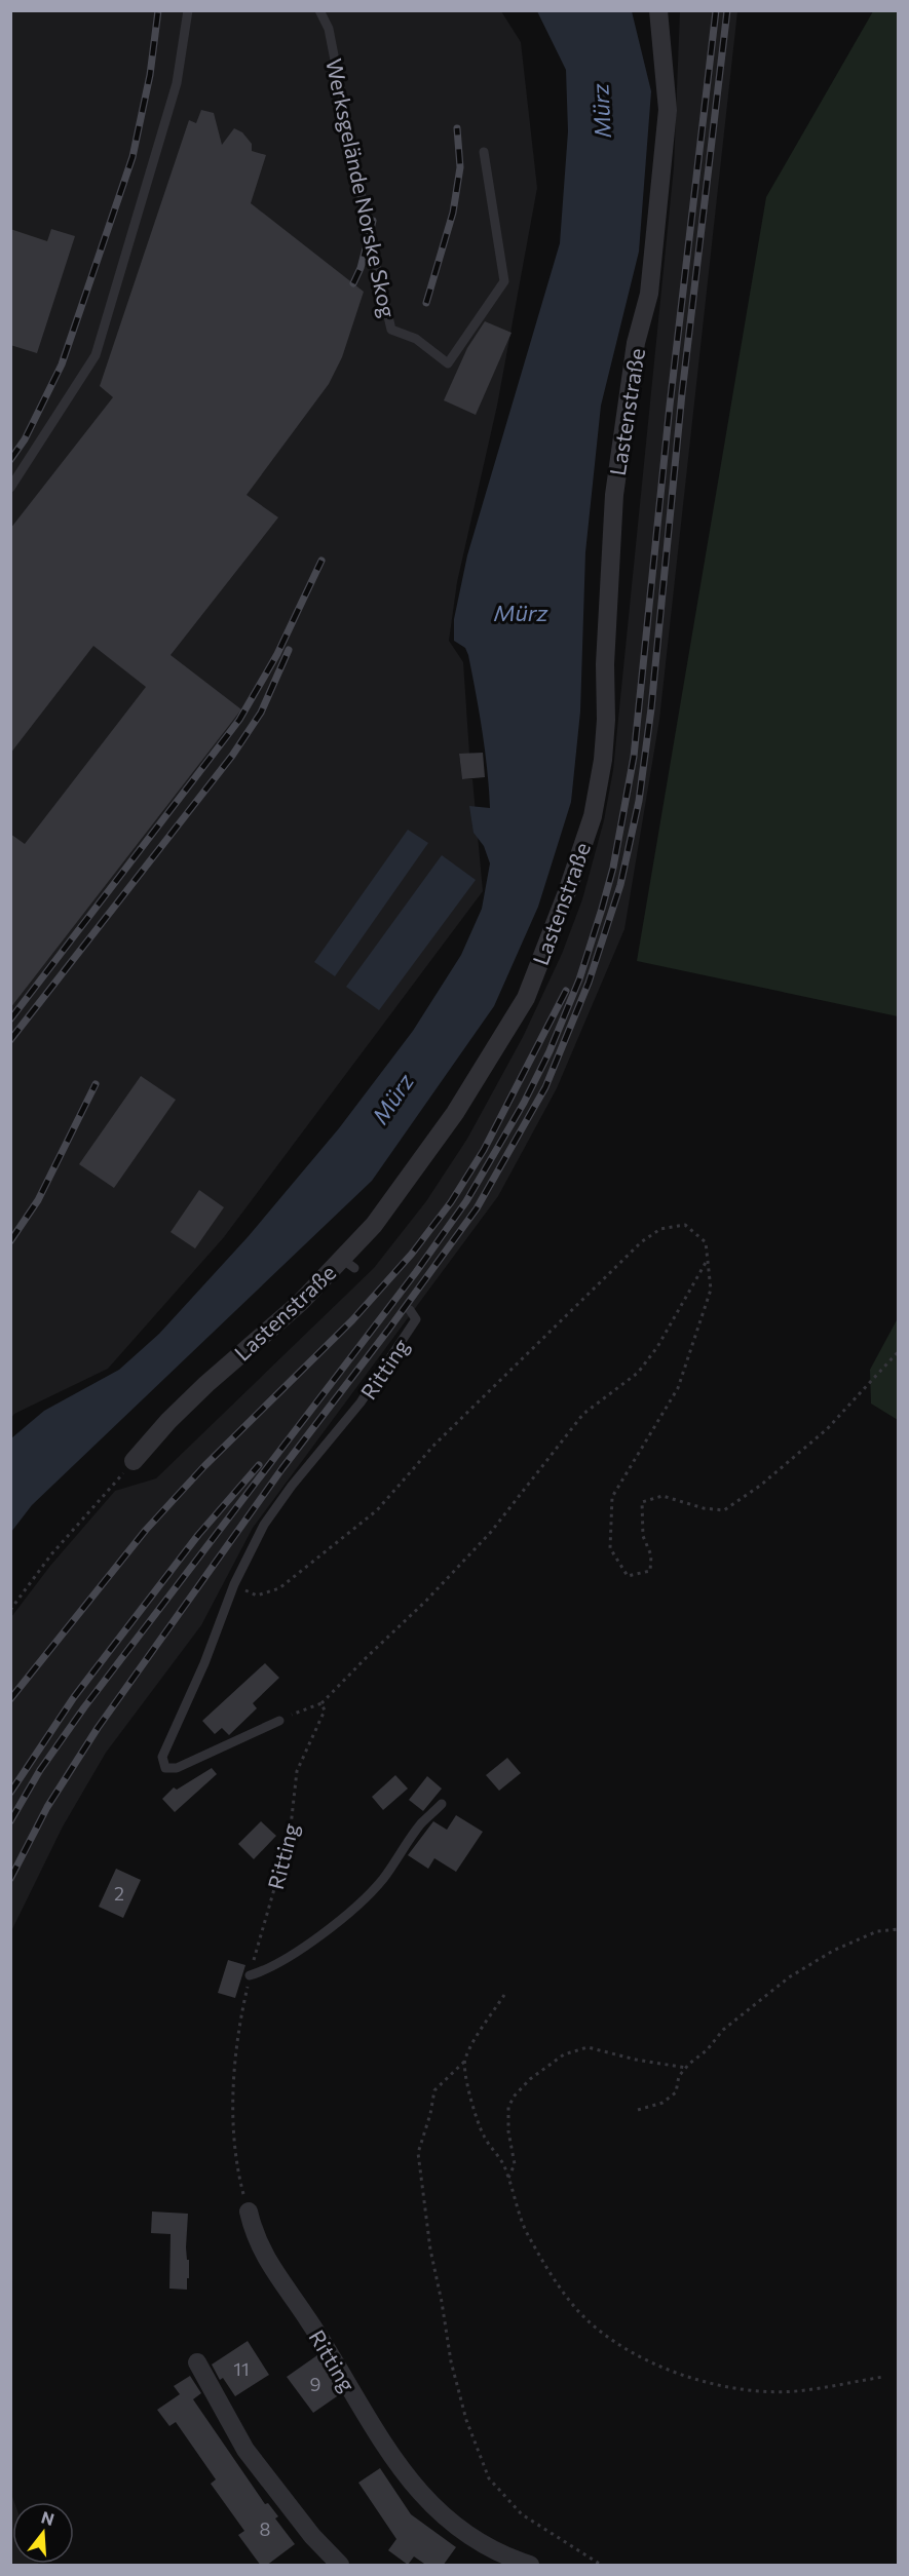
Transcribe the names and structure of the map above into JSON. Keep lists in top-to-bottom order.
{
  "streets": {
    "street": ["Lastenstraße", "Ritting"],
    "lane": ["Werksgelände Norske Skog"]
  },
  "water": ["Mürz"],
  "house_numbers": [
    "2",
    "11",
    "9",
    "8"
  ],
  "north": "top"
}
